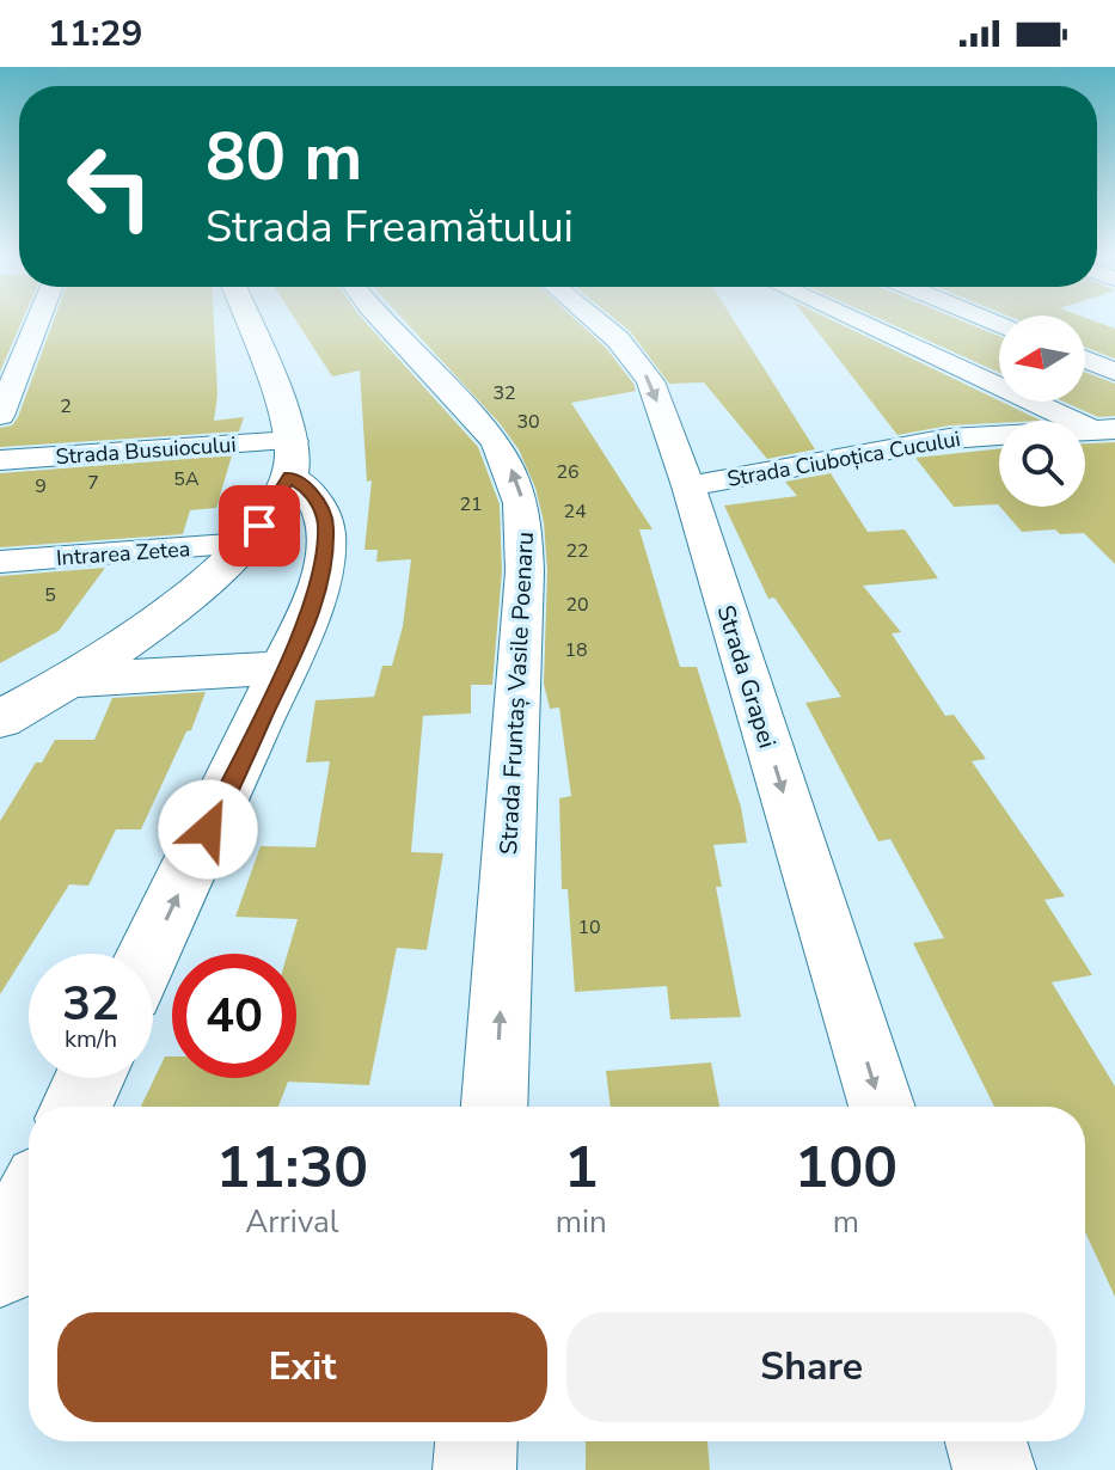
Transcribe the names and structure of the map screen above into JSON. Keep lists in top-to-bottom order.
{
  "streets": {
    "street": [
      "Strada Busuiocului",
      "Strada Ciuboțica Cucului",
      "Intrarea Zetea",
      "Strada Grapei",
      "Strada Fruntaș Vasile Poenaru"
    ]
  },
  "crossings": [
    ["Strada Ciuboțica Cucului", "Strada Grapei"]
  ],
  "one_way": ["Strada Grapei"],
  "house_numbers": [
    "32",
    "2",
    "30",
    "26",
    "5A",
    "7",
    "9",
    "21",
    "24",
    "22",
    "5",
    "20",
    "18",
    "10"
  ],
  "north": "left",
  "page": {
    "status": "11:29",
    "turn": ["80 m", "Strada Freamătului"],
    "speed": "32 km/h",
    "limit": "40",
    "eta": [
      "11:30",
      "Arrival",
      "1",
      "min",
      "100",
      "m"
    ],
    "buttons": ["Exit", "Share"]
  }
}
